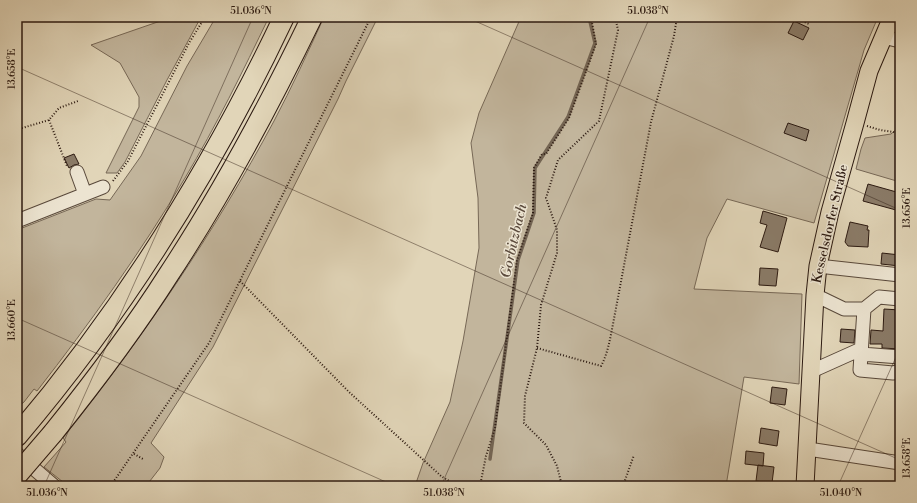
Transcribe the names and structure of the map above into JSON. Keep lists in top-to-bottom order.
{
  "streets": {
    "main road": ["Kesselsdorfer Straße"]
  },
  "water": ["Gorbitzbach"],
  "coordinates": [
    "51.036°N",
    "51.038°N",
    "13.658°E",
    "13.656°E",
    "13.660°E",
    "51.040°N"
  ]
}
